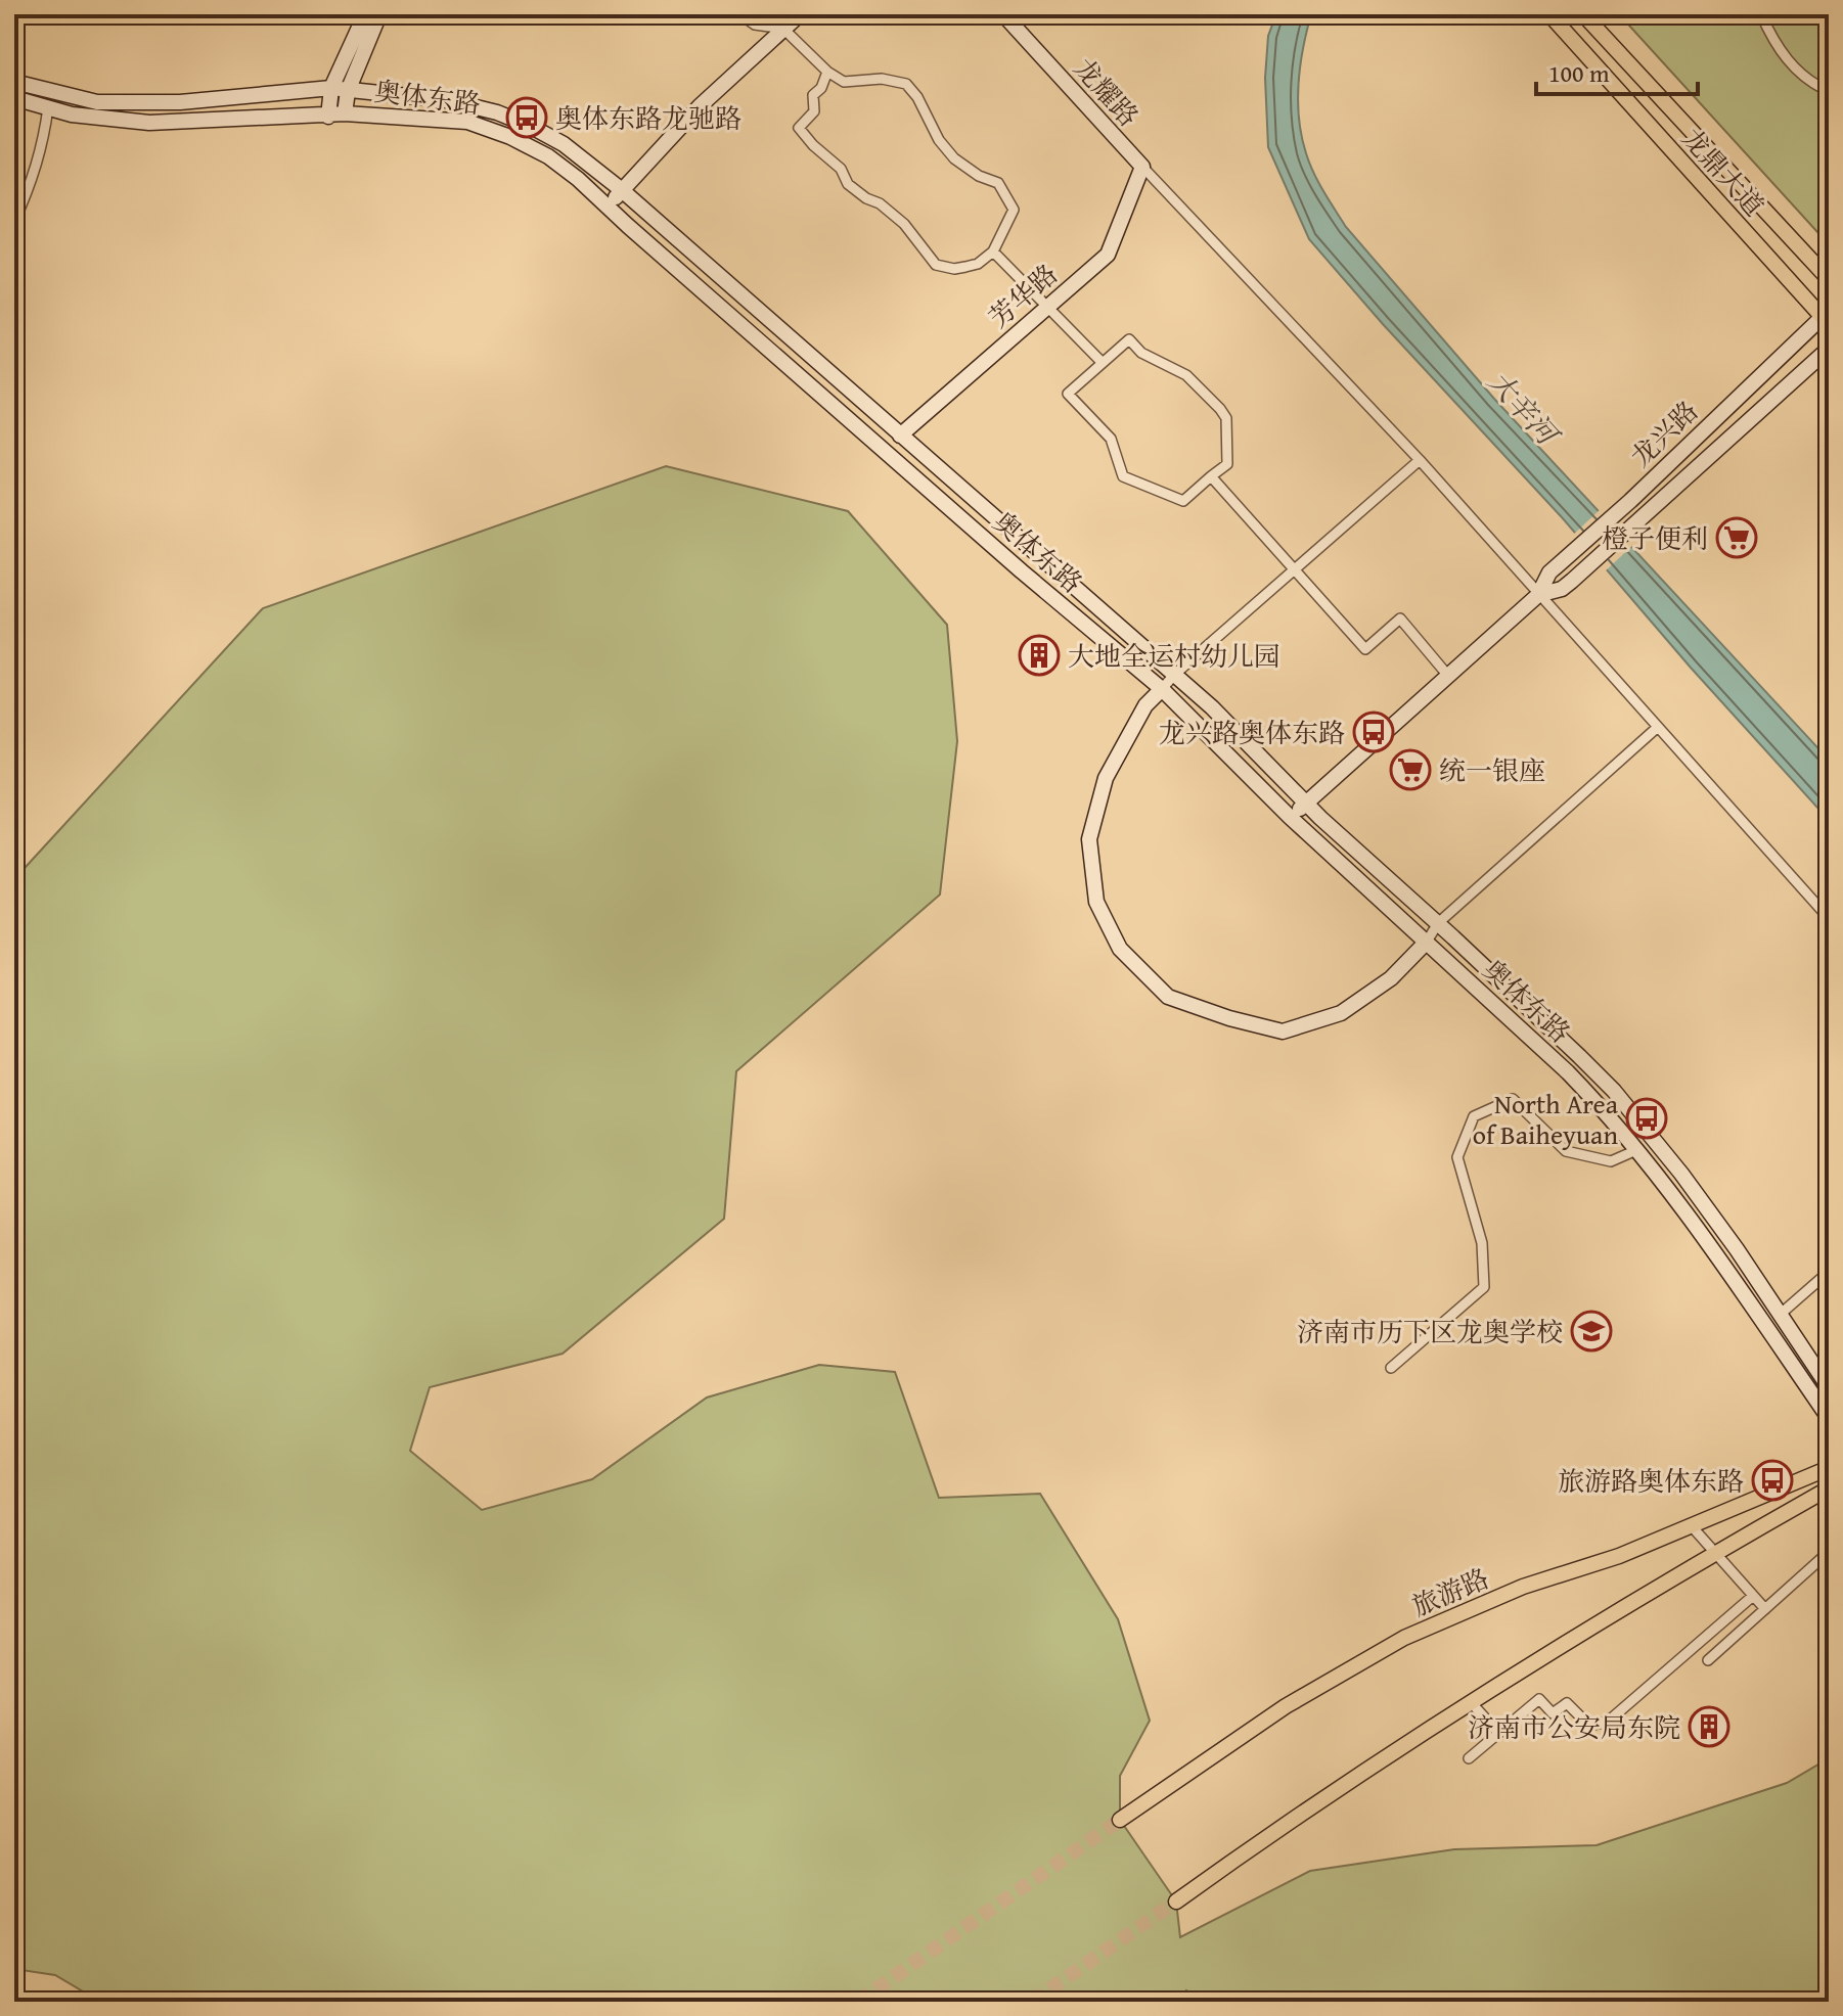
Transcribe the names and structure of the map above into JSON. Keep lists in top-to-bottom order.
{
  "streets": {
    "main road": [
      "龙耀路",
      "奥体东路",
      "龙鼎大道",
      "芳华路",
      "龙兴路",
      "旅游路"
    ]
  },
  "crossings": [
    ["龙耀路", "芳华路"],
    ["奥体东路", "龙兴路"],
    ["龙鼎大道", "龙兴路"]
  ],
  "water": ["大辛河"],
  "places": {
    "bus stop": [
      "奥体东路龙驰路",
      "龙兴路奥体东路",
      "North Area of Baiheyuan",
      "旅游路奥体东路"
    ],
    "supermarket": ["橙子便利", "统一银座"],
    "building": ["大地全运村幼儿园", "济南市公安局东院"],
    "school or university": ["济南市历下区龙奥学校"]
  },
  "scale_bar": "100 m"
}
